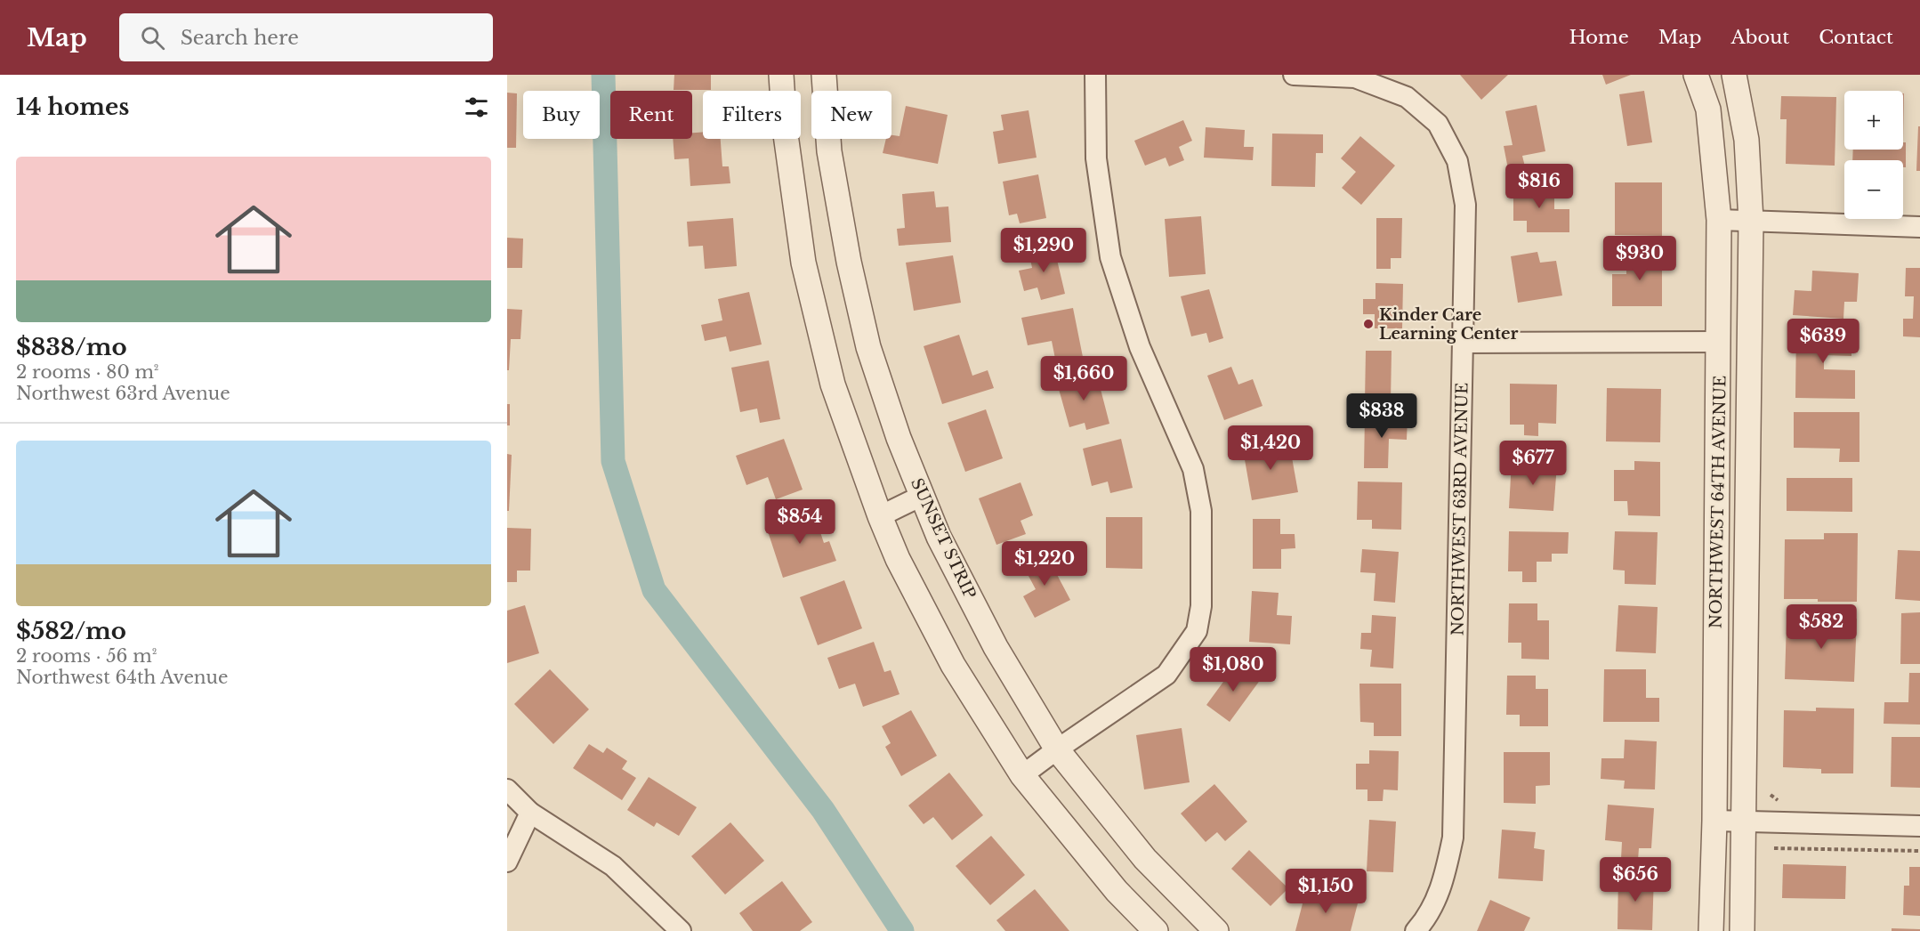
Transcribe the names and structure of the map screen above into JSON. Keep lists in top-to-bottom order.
{
  "streets": {
    "street": ["NORTHWEST 64TH AVENUE", "NORTHWEST 63RD AVENUE", "SUNSET STRIP"]
  },
  "places": ["Kinder Care Learning Center"],
  "page": {
    "header": "Map",
    "search": "Search here",
    "nav": [
      "Home",
      "Map",
      "About",
      "Contact"
    ],
    "heading": "14 homes",
    "map_buttons": ["+", "−"],
    "chip": [
      "Buy",
      "Rent",
      "Filters",
      "New"
    ],
    "list": [
      {
        "name": "$838/mo",
        "note": "2 rooms · 80 m² · Northwest 63rd Avenue"
      },
      {
        "name": "$582/mo",
        "note": "2 rooms · 56 m² · Northwest 64th Avenue"
      }
    ],
    "price": [
      "$816",
      "$1,290",
      "$930",
      "$639",
      "$1,660",
      "$838",
      "$1,420",
      "$677",
      "$854",
      "$1,220",
      "$582",
      "$1,080",
      "$656",
      "$1,150"
    ]
  }
}
